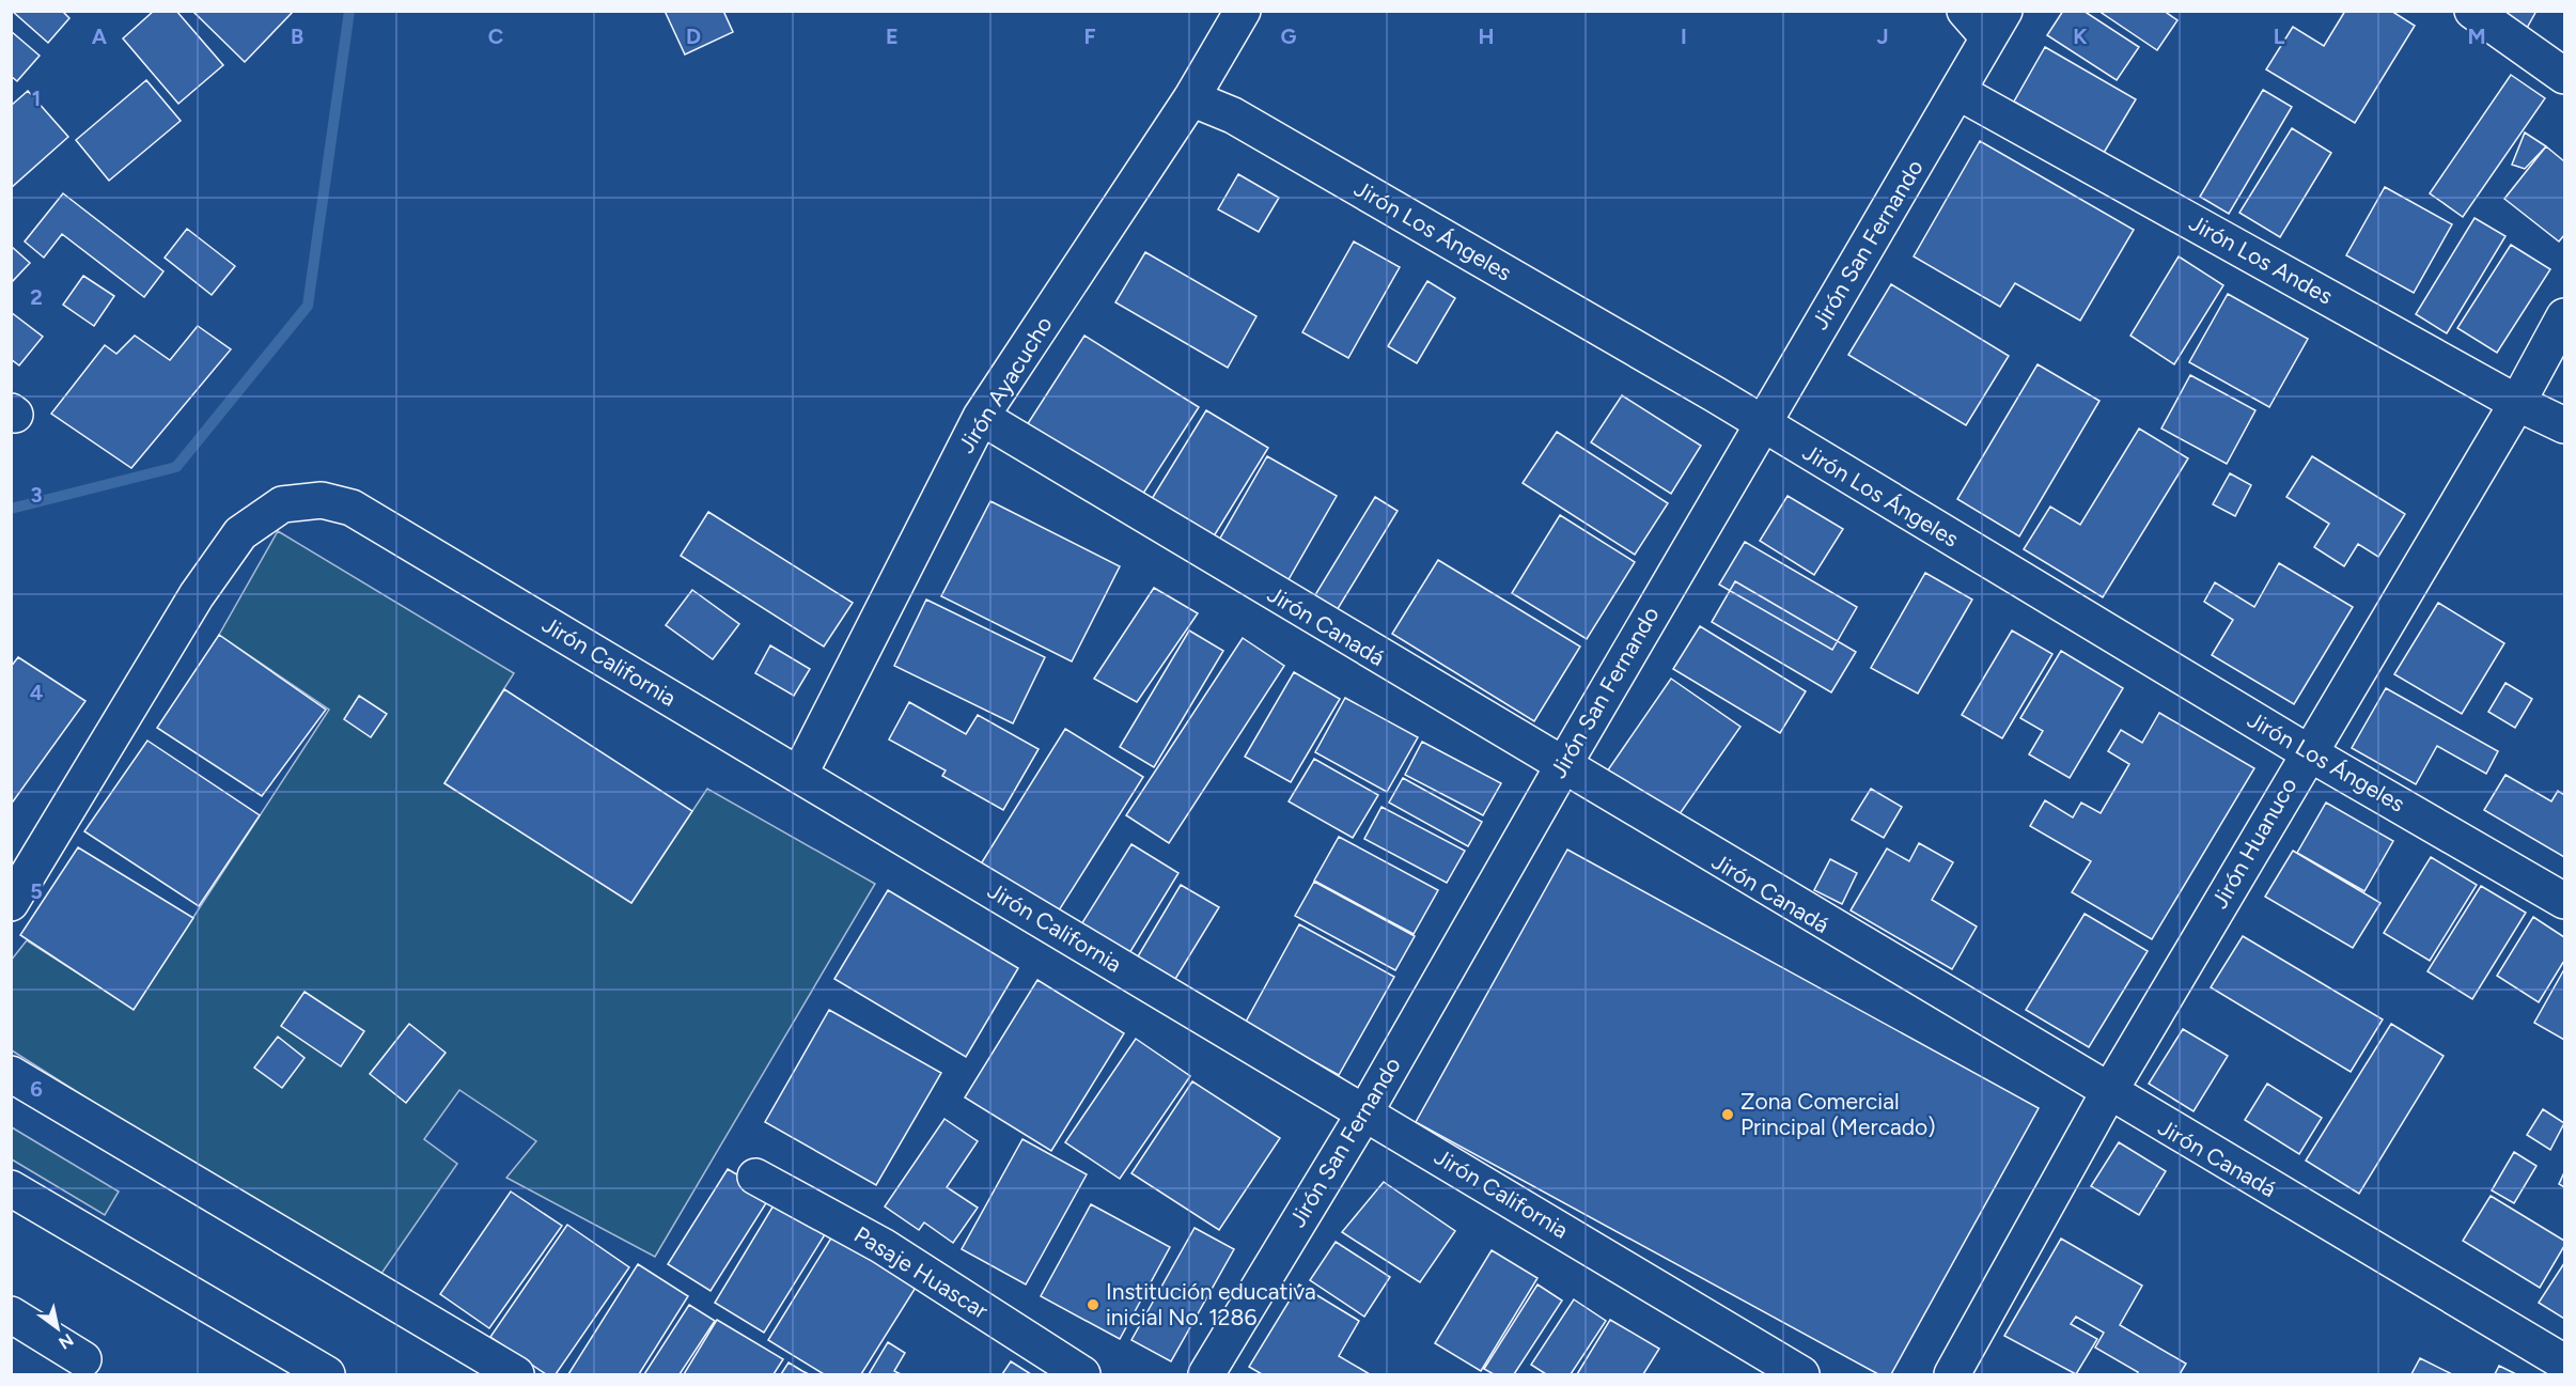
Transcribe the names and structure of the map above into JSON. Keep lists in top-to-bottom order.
{
  "streets": {
    "main road": [
      "Jirón Los Ángeles",
      "Jirón San Fernando",
      "Jirón Los Andes",
      "Jirón Ayacucho",
      "Jirón Canadá",
      "Jirón California",
      "Jirón Huanuco",
      "Pasaje Huascar"
    ]
  },
  "crossings": [
    ["Jirón Los Ángeles", "Jirón San Fernando"],
    ["Jirón Los Ángeles", "Jirón Ayacucho"],
    ["Jirón Los Ángeles", "Jirón Huanuco"],
    ["Jirón San Fernando", "Jirón Los Andes"],
    ["Jirón San Fernando", "Jirón Canadá"],
    ["Jirón San Fernando", "Jirón California"],
    ["Jirón Los Andes", "Jirón Huanuco"],
    ["Jirón Ayacucho", "Jirón Canadá"],
    ["Jirón Ayacucho", "Jirón California"],
    ["Jirón Canadá", "Jirón Huanuco"]
  ],
  "places": ["Zona Comercial Principal (Mercado)", "Institución educativa inicial No. 1286"],
  "north": "bottom right",
  "grid": {
    "columns": [
      "A",
      "B",
      "C",
      "D",
      "E",
      "F",
      "G",
      "H",
      "I",
      "J",
      "K",
      "L",
      "M"
    ],
    "rows": [
      "1",
      "2",
      "3",
      "4",
      "5",
      "6"
    ]
  }
}
